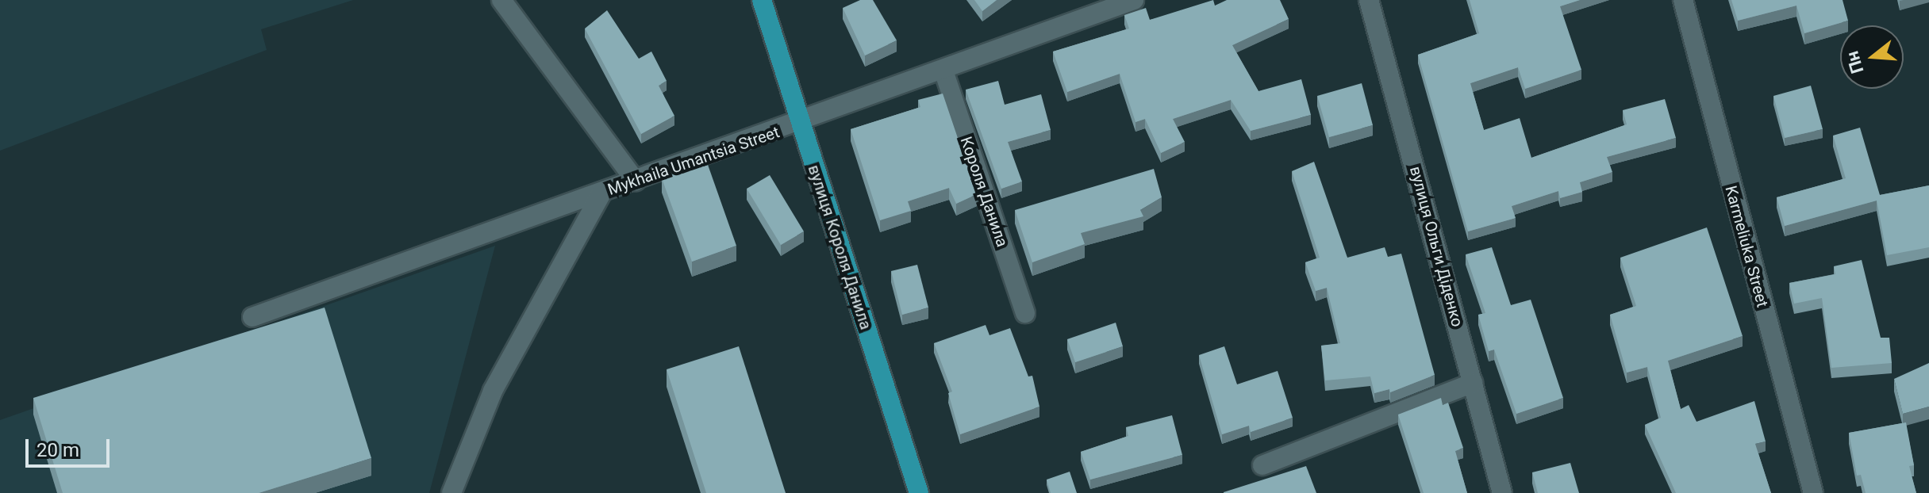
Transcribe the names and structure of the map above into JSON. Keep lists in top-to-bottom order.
{
  "streets": {
    "main road": ["вулиця Короля Данила"],
    "street": [
      "Mykhaila Umantsia Street",
      "Короля Данила",
      "вулиця Ольги Діденко",
      "Karmeliuka Street"
    ]
  },
  "crossings": [
    ["Mykhaila Umantsia Street", "Короля Данила"],
    ["Mykhaila Umantsia Street", "вулиця Короля Данила"]
  ],
  "scale_bar": "20 m",
  "north": "left"
}
